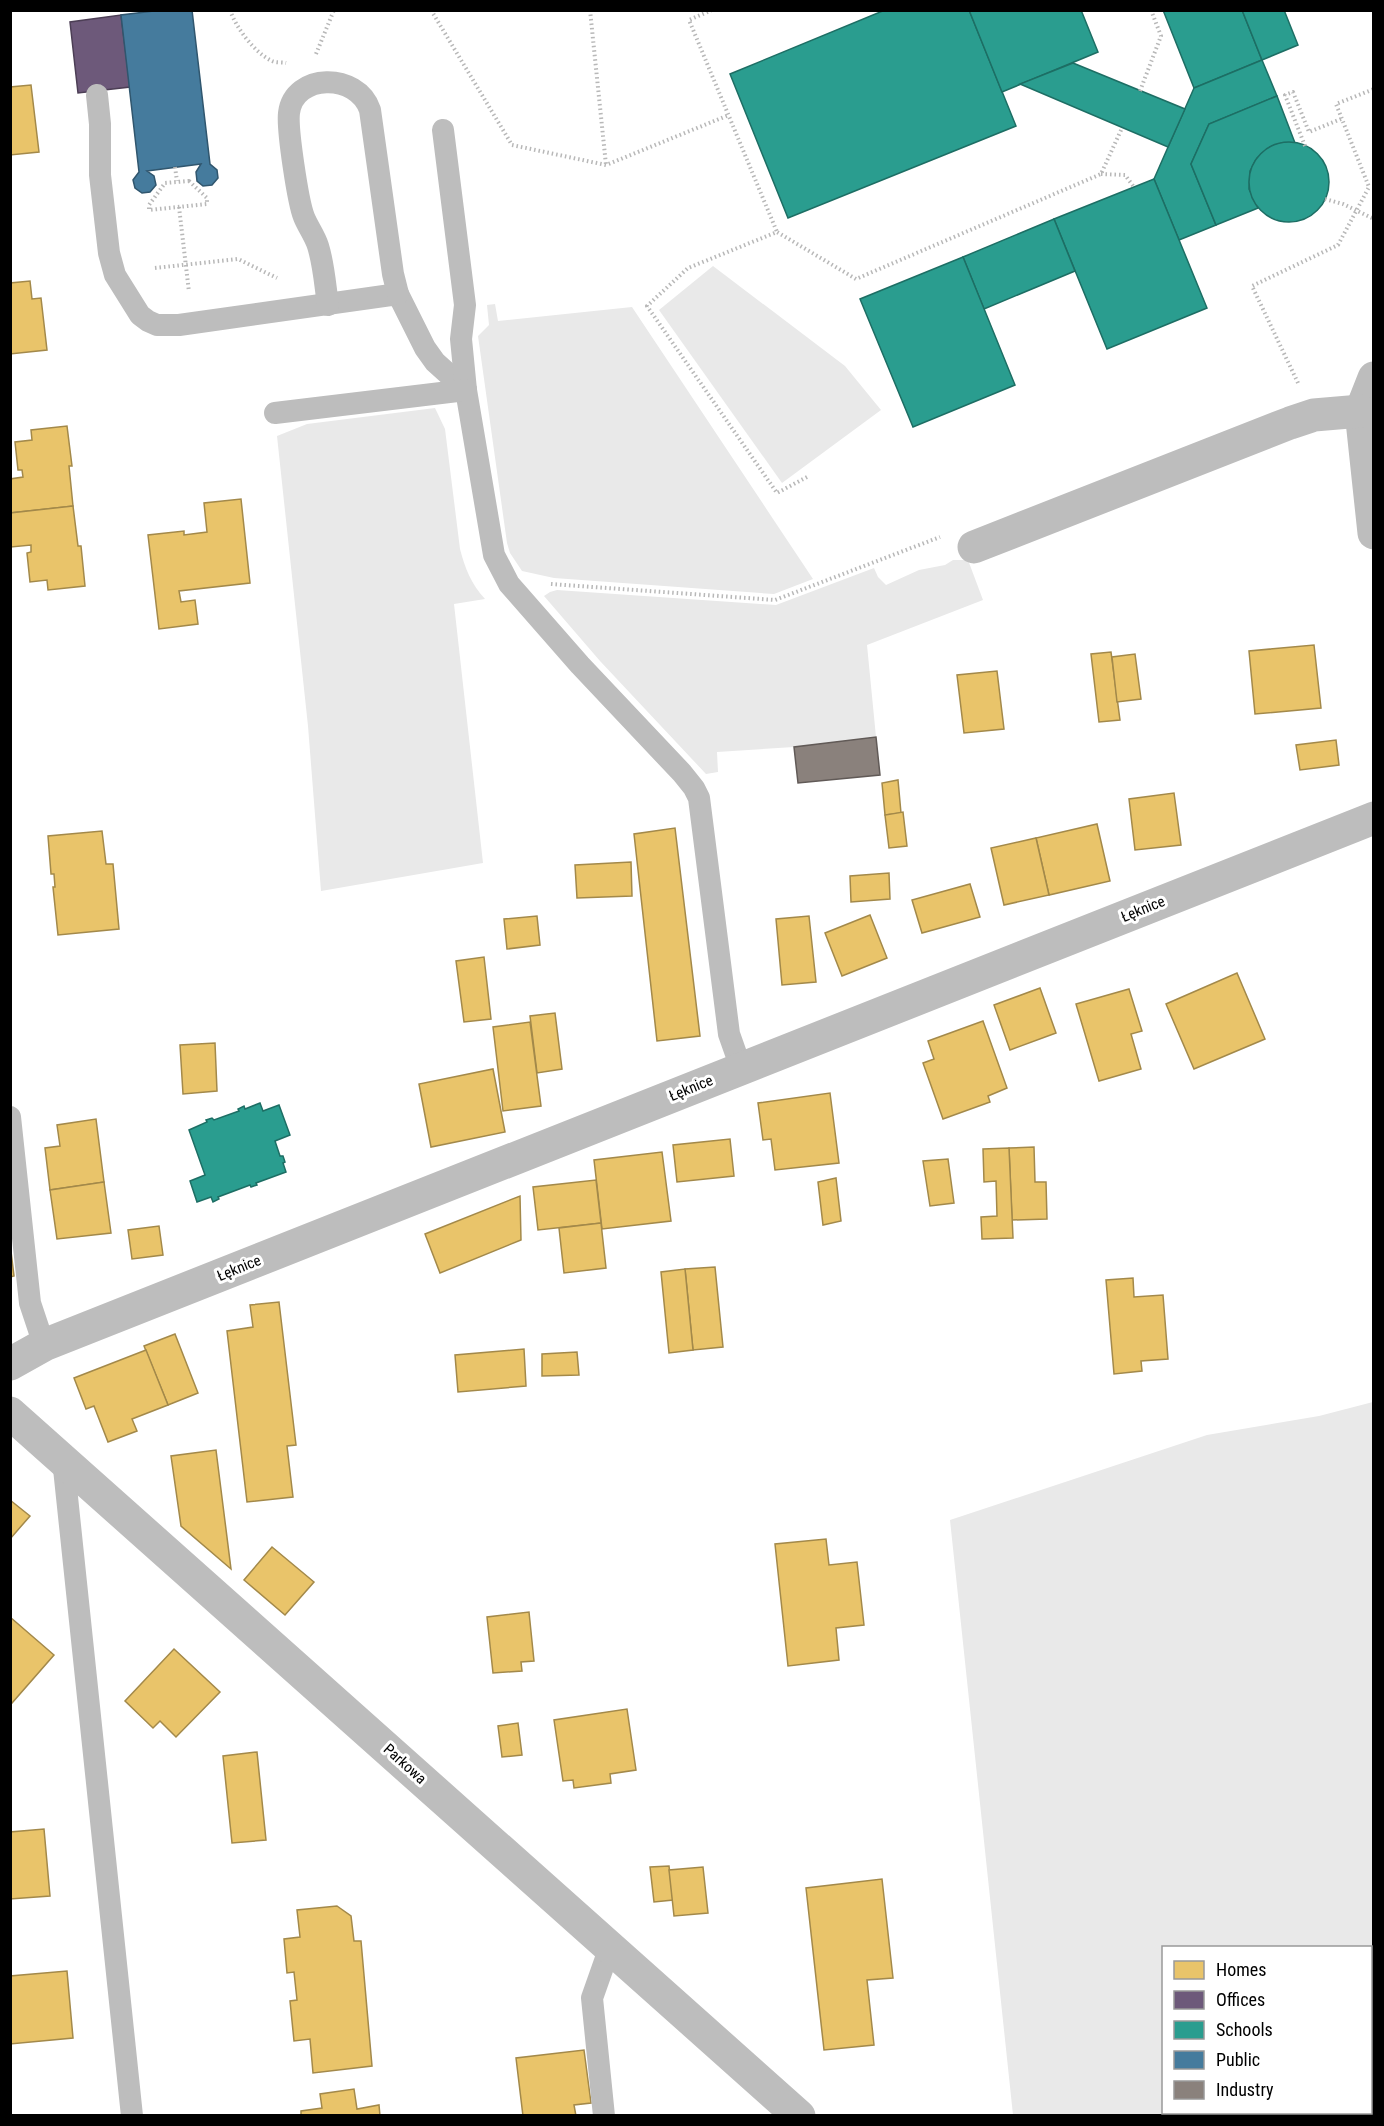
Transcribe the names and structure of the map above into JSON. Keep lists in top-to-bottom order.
{
  "streets": {
    "street": ["Łęknice", "Parkowa"]
  },
  "legend": [
    "Homes",
    "Offices",
    "Schools",
    "Public",
    "Industry"
  ]
}
